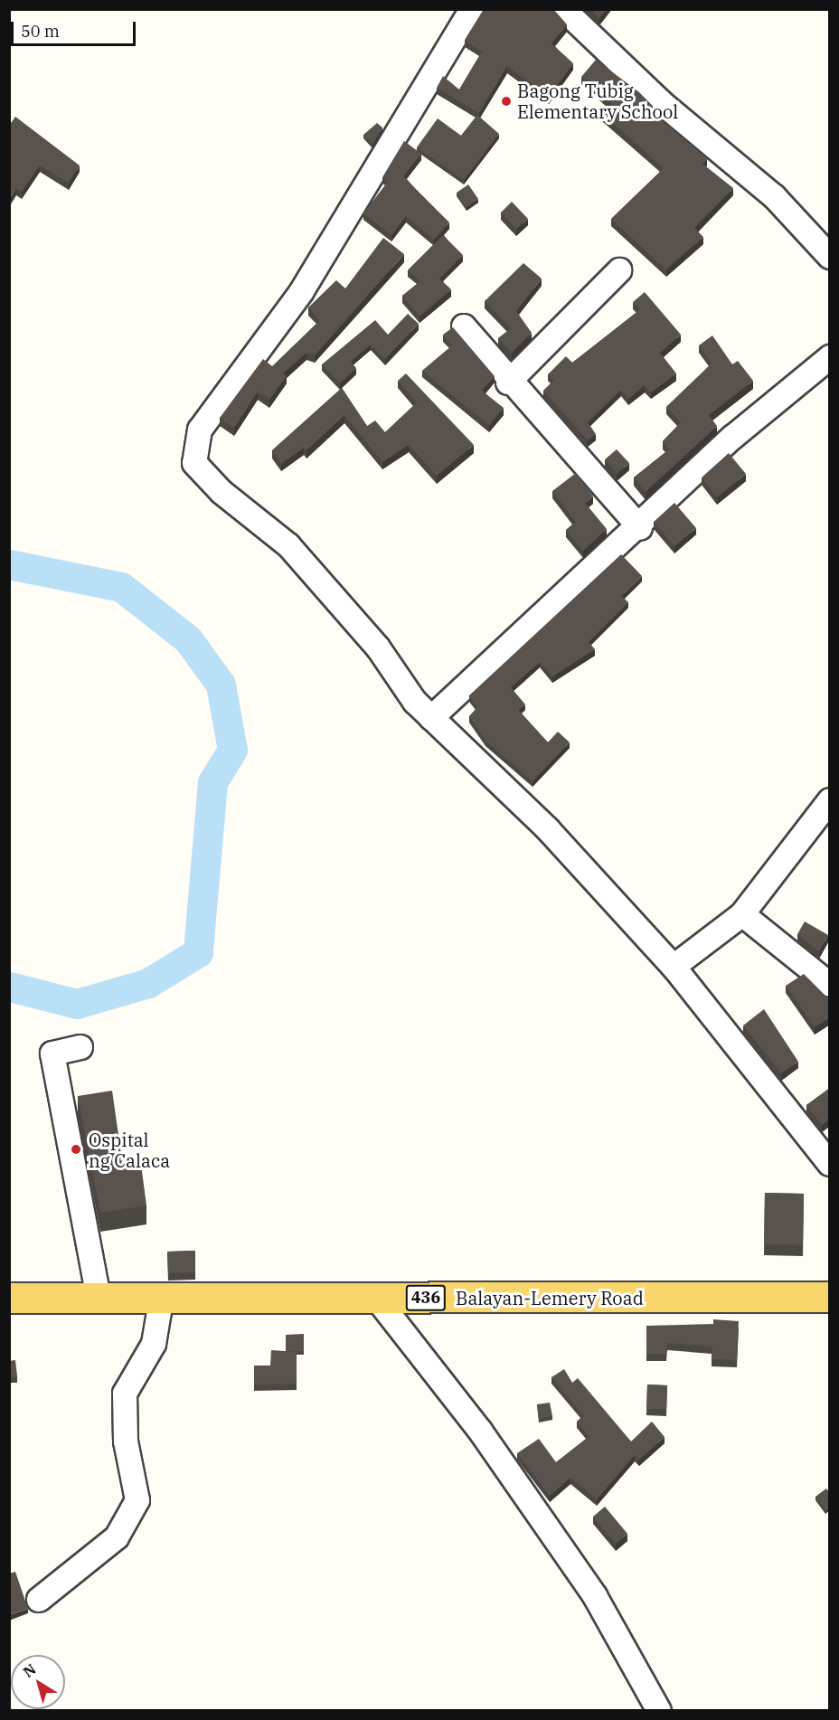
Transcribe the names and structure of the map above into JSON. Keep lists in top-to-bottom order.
{
  "streets": {
    "main road": ["436", "Balayan-Lemery Road"]
  },
  "places": ["Bagong Tubig Elementary School", "Ospital ng Calaca"],
  "scale_bar": "50 m",
  "north": "top left"
}
